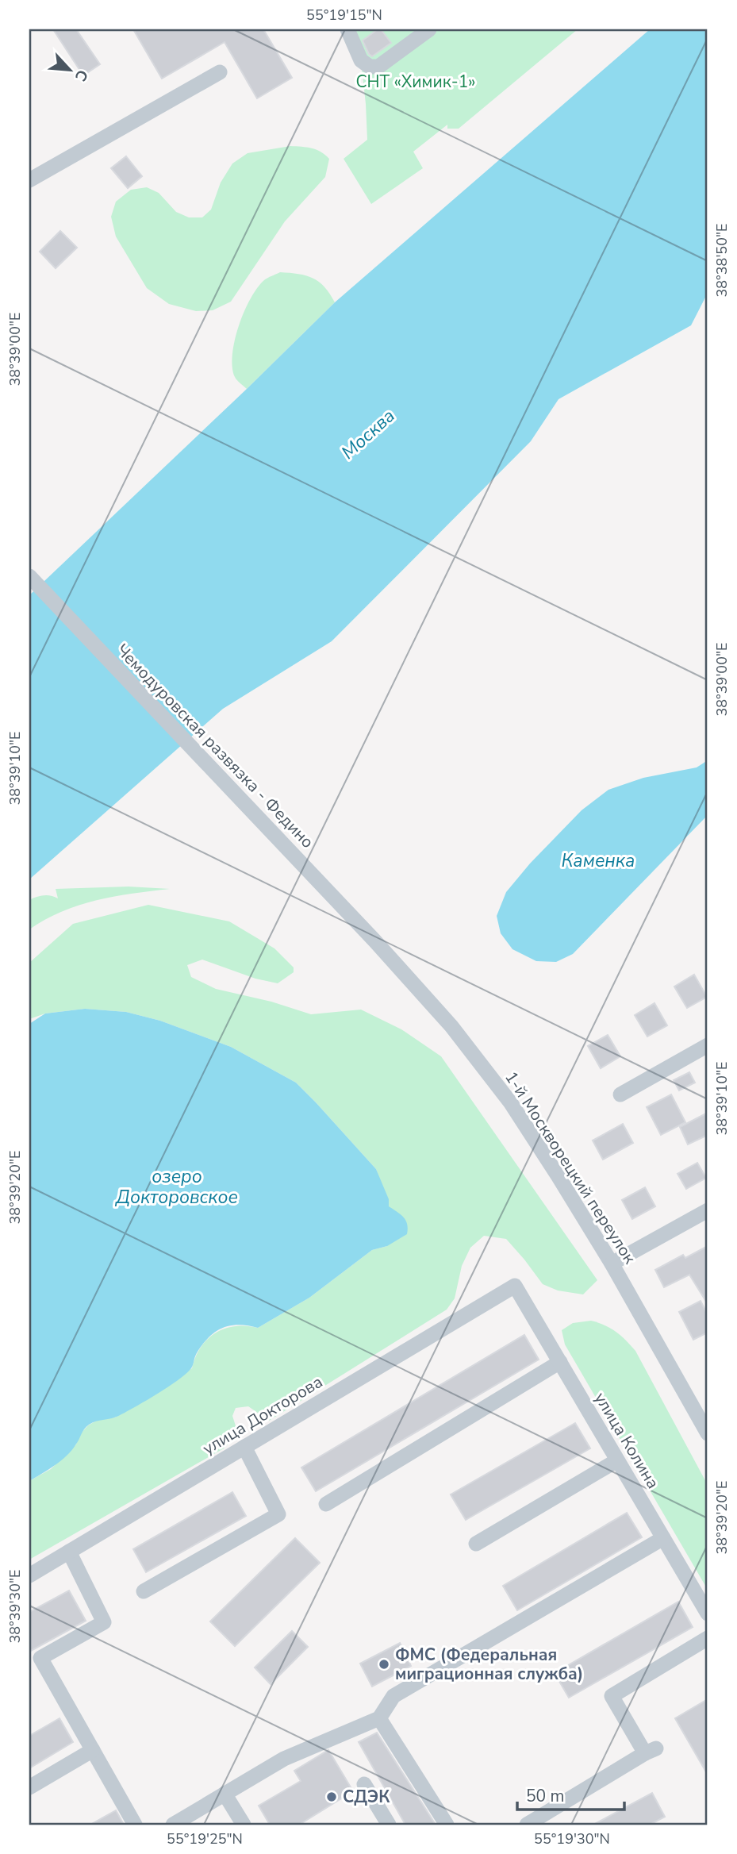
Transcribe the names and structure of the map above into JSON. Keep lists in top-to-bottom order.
{
  "streets": {
    "street": [
      "Чемодуровская развязка - Федино",
      "1-й Москворецкий переулок",
      "улица Докторова",
      "улица Колина"
    ]
  },
  "crossings": [
    ["Чемодуровская развязка - Федино", "1-й Москворецкий переулок"],
    ["улица Докторова", "улица Колина"]
  ],
  "water": ["Москва", "Каменка", "озеро Докторовское"],
  "parks": ["СНТ «Химик-1»"],
  "places": ["ФМС (Федеральная миграционная служба)", "СДЭК"],
  "scale_bar": "50 m",
  "north": "bottom right",
  "coordinates": [
    "55°19'15\"N",
    "38°38'50\"E",
    "38°39'00\"E",
    "38°39'10\"E",
    "38°39'20\"E",
    "38°39'30\"E",
    "55°19'25\"N",
    "55°19'30\"N"
  ]
}
